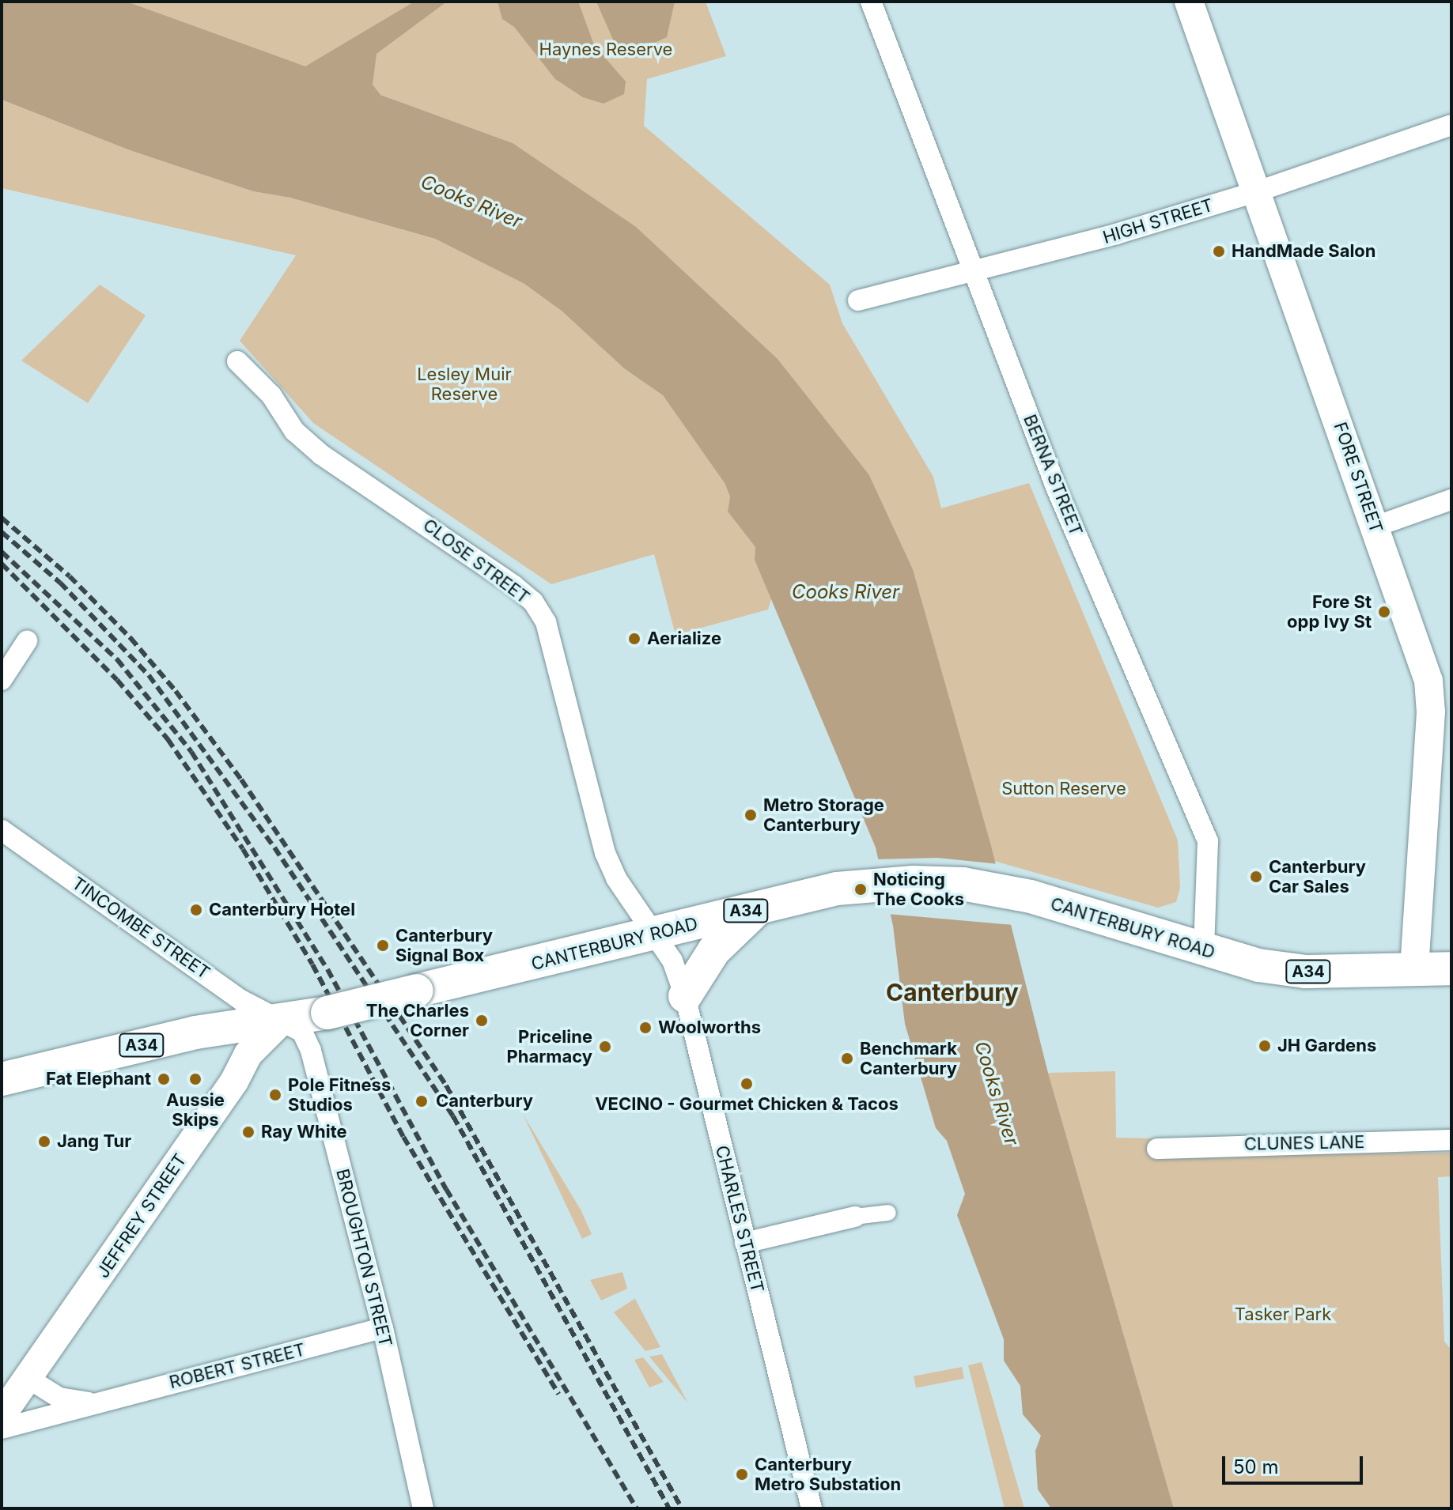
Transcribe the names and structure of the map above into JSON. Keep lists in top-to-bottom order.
{
  "streets": {
    "highway": ["A34", "CANTERBURY ROAD"],
    "main road": ["FORE STREET", "JEFFREY STREET"],
    "street": [
      "HIGH STREET",
      "BERNA STREET",
      "CLOSE STREET",
      "TINCOMBE STREET",
      "CLUNES LANE",
      "CHARLES STREET",
      "BROUGHTON STREET",
      "ROBERT STREET"
    ]
  },
  "crossings": [
    ["HIGH STREET", "BERNA STREET"],
    ["HIGH STREET", "FORE STREET"],
    ["BERNA STREET", "CANTERBURY ROAD"],
    ["FORE STREET", "CANTERBURY ROAD"],
    ["CLOSE STREET", "CANTERBURY ROAD"],
    ["CLOSE STREET", "CHARLES STREET"],
    ["TINCOMBE STREET", "CANTERBURY ROAD"],
    ["TINCOMBE STREET", "JEFFREY STREET"],
    ["TINCOMBE STREET", "BROUGHTON STREET"],
    ["CANTERBURY ROAD", "JEFFREY STREET"],
    ["CANTERBURY ROAD", "CHARLES STREET"],
    ["CANTERBURY ROAD", "BROUGHTON STREET"],
    ["JEFFREY STREET", "BROUGHTON STREET"],
    ["JEFFREY STREET", "ROBERT STREET"],
    ["BROUGHTON STREET", "ROBERT STREET"]
  ],
  "districts": ["Canterbury"],
  "water": ["Cooks River"],
  "parks": [
    "Haynes Reserve",
    "Lesley Muir Reserve",
    "Sutton Reserve",
    "Tasker Park"
  ],
  "places": [
    "HandMade Salon",
    "Fore St opp Ivy St",
    "Aerialize",
    "Metro Storage Canterbury",
    "Canterbury Car Sales",
    "Noticing The Cooks",
    "Canterbury Hotel",
    "Canterbury Signal Box",
    "The Charles Corner",
    "Woolworths",
    "JH Gardens",
    "Priceline Pharmacy",
    "Benchmark Canterbury",
    "Fat Elephant",
    "Aussie Skips",
    "VECINO - Gourmet Chicken & Tacos",
    "Pole Fitness Studios",
    "Canterbury",
    "Ray White",
    "Jang Tur",
    "Canterbury Metro Substation"
  ],
  "scale_bar": "50 m"
}
